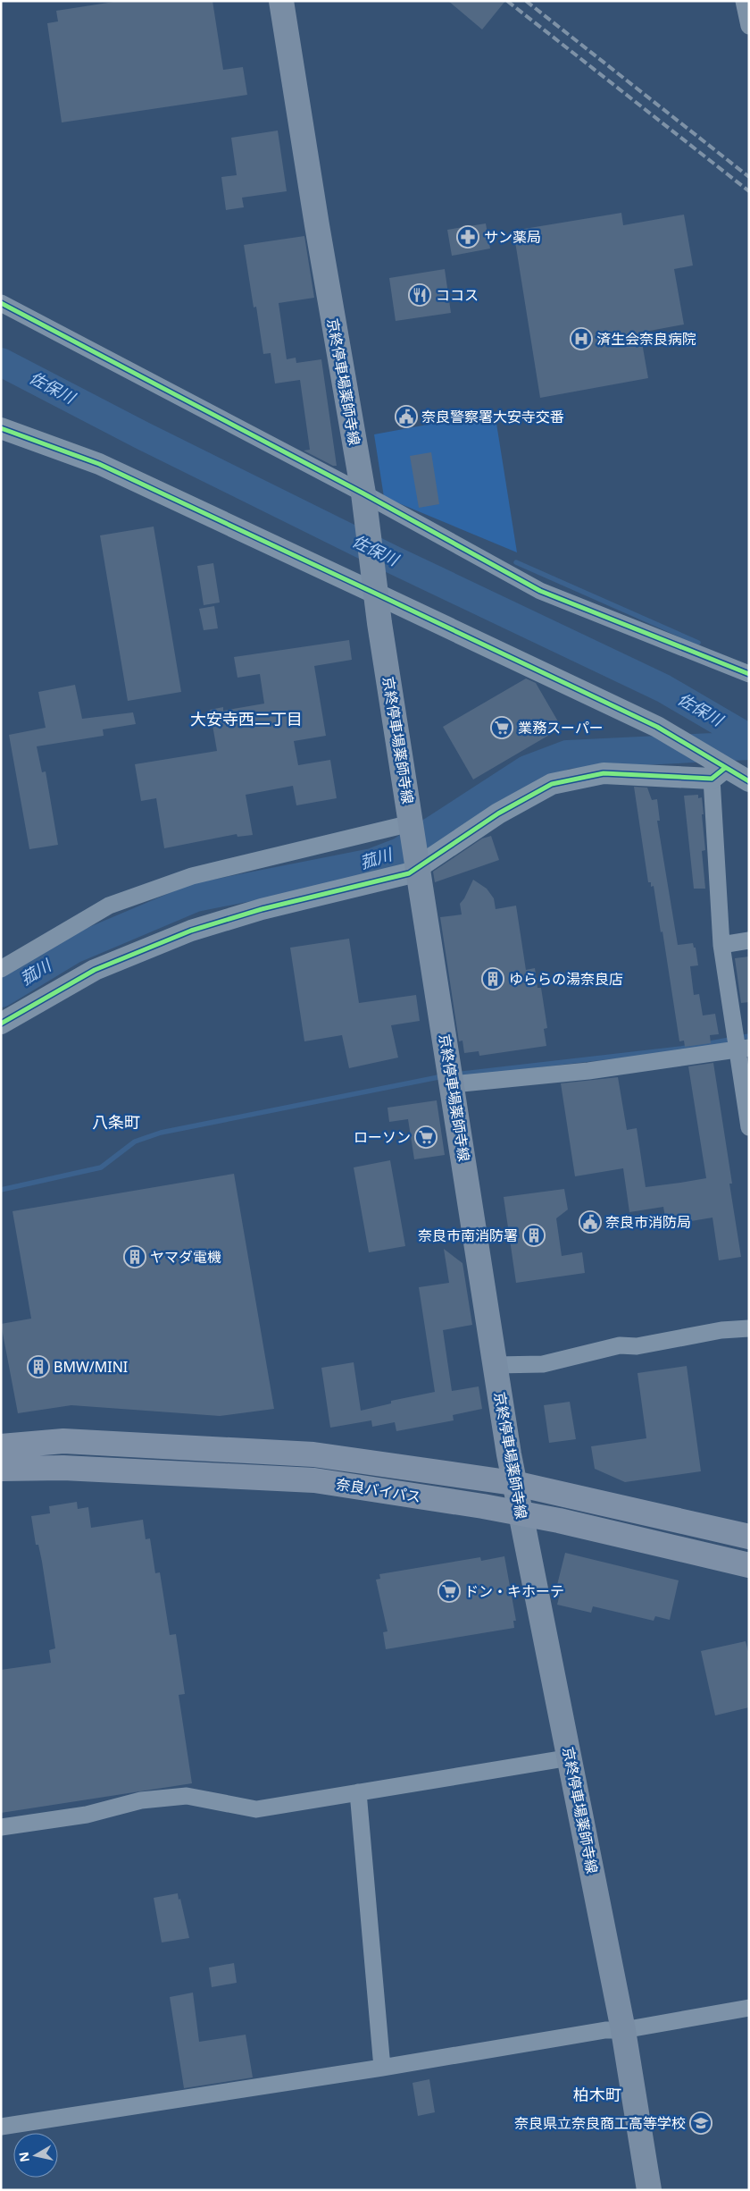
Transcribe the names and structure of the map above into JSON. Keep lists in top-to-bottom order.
{
  "streets": {
    "highway": ["奈良バイパス"],
    "main road": ["京終停車場薬師寺線"]
  },
  "crossings": [
    ["京終停車場薬師寺線", "奈良バイパス"]
  ],
  "districts": ["大安寺西二丁目", "八条町", "柏木町"],
  "water": ["佐保川", "菰川"],
  "places": {
    "pharmacy": ["サン薬局"],
    "restaurant": ["ココス"],
    "hospital": ["済生会奈良病院"],
    "public building": ["奈良警察署大安寺交番", "奈良市消防局"],
    "supermarket": ["業務スーパー", "ローソン", "ドン・キホーテ"],
    "building": [
      "ゆららの湯奈良店",
      "奈良市南消防署",
      "ヤマダ電機",
      "BMW/MINI"
    ],
    "school or university": ["奈良県立奈良商工高等学校"]
  },
  "north": "left"
}
